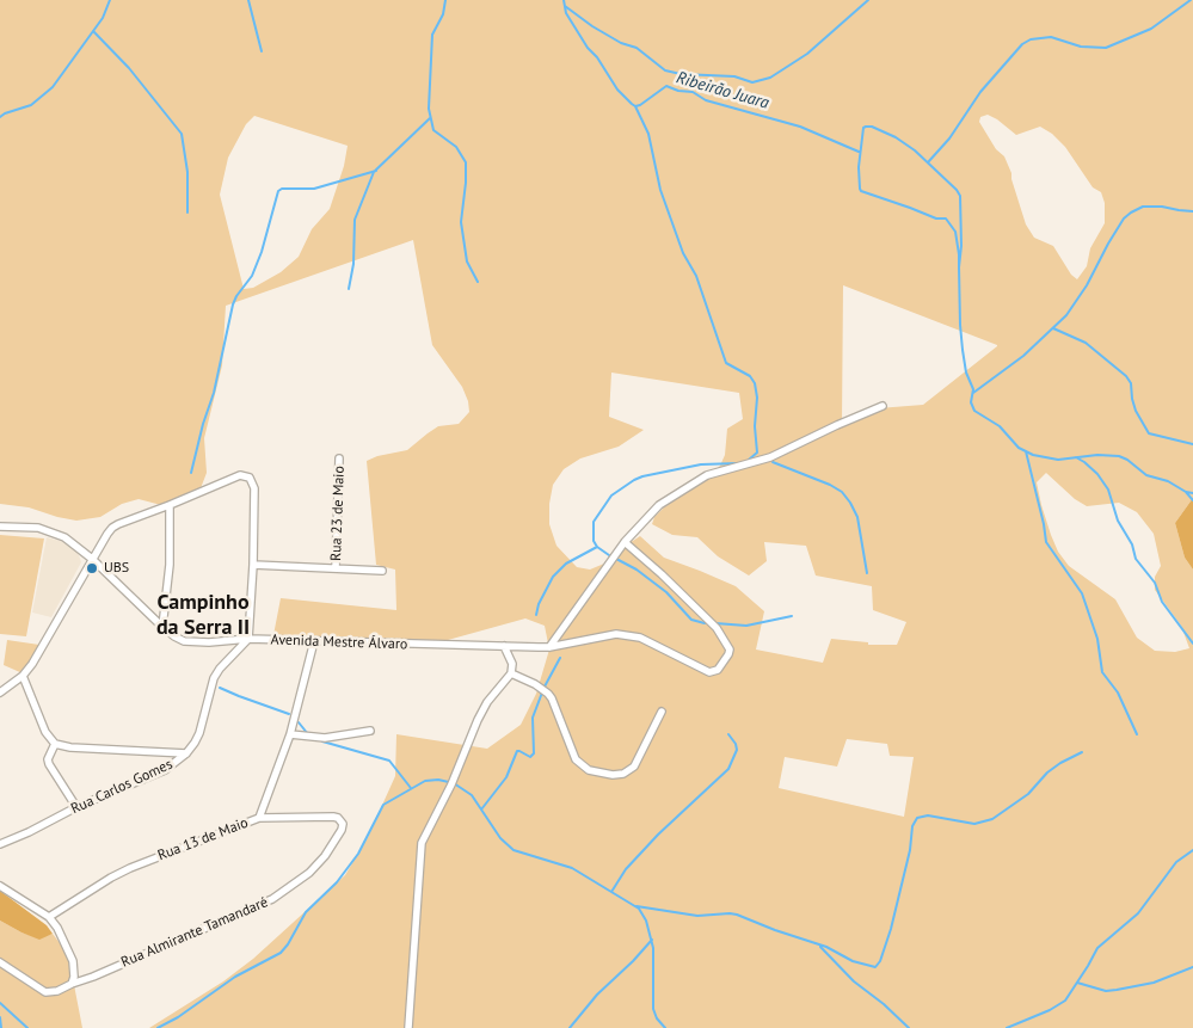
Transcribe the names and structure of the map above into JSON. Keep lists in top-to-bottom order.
{
  "streets": {
    "street": [
      "Rua 23 de Maio",
      "Avenida Mestre Álvaro",
      "Rua Carlos Gomes",
      "Rua 13 de Maio",
      "Rua Almirante Tamandaré"
    ]
  },
  "crossings": [
    ["Avenida Mestre Álvaro", "Rua Carlos Gomes"],
    ["Avenida Mestre Álvaro", "Rua 13 de Maio"],
    ["Rua 13 de Maio", "Rua Almirante Tamandaré"]
  ],
  "districts": ["Campinho da Serra II"],
  "water": ["Ribeirão Juara"],
  "places": ["UBS"]
}
